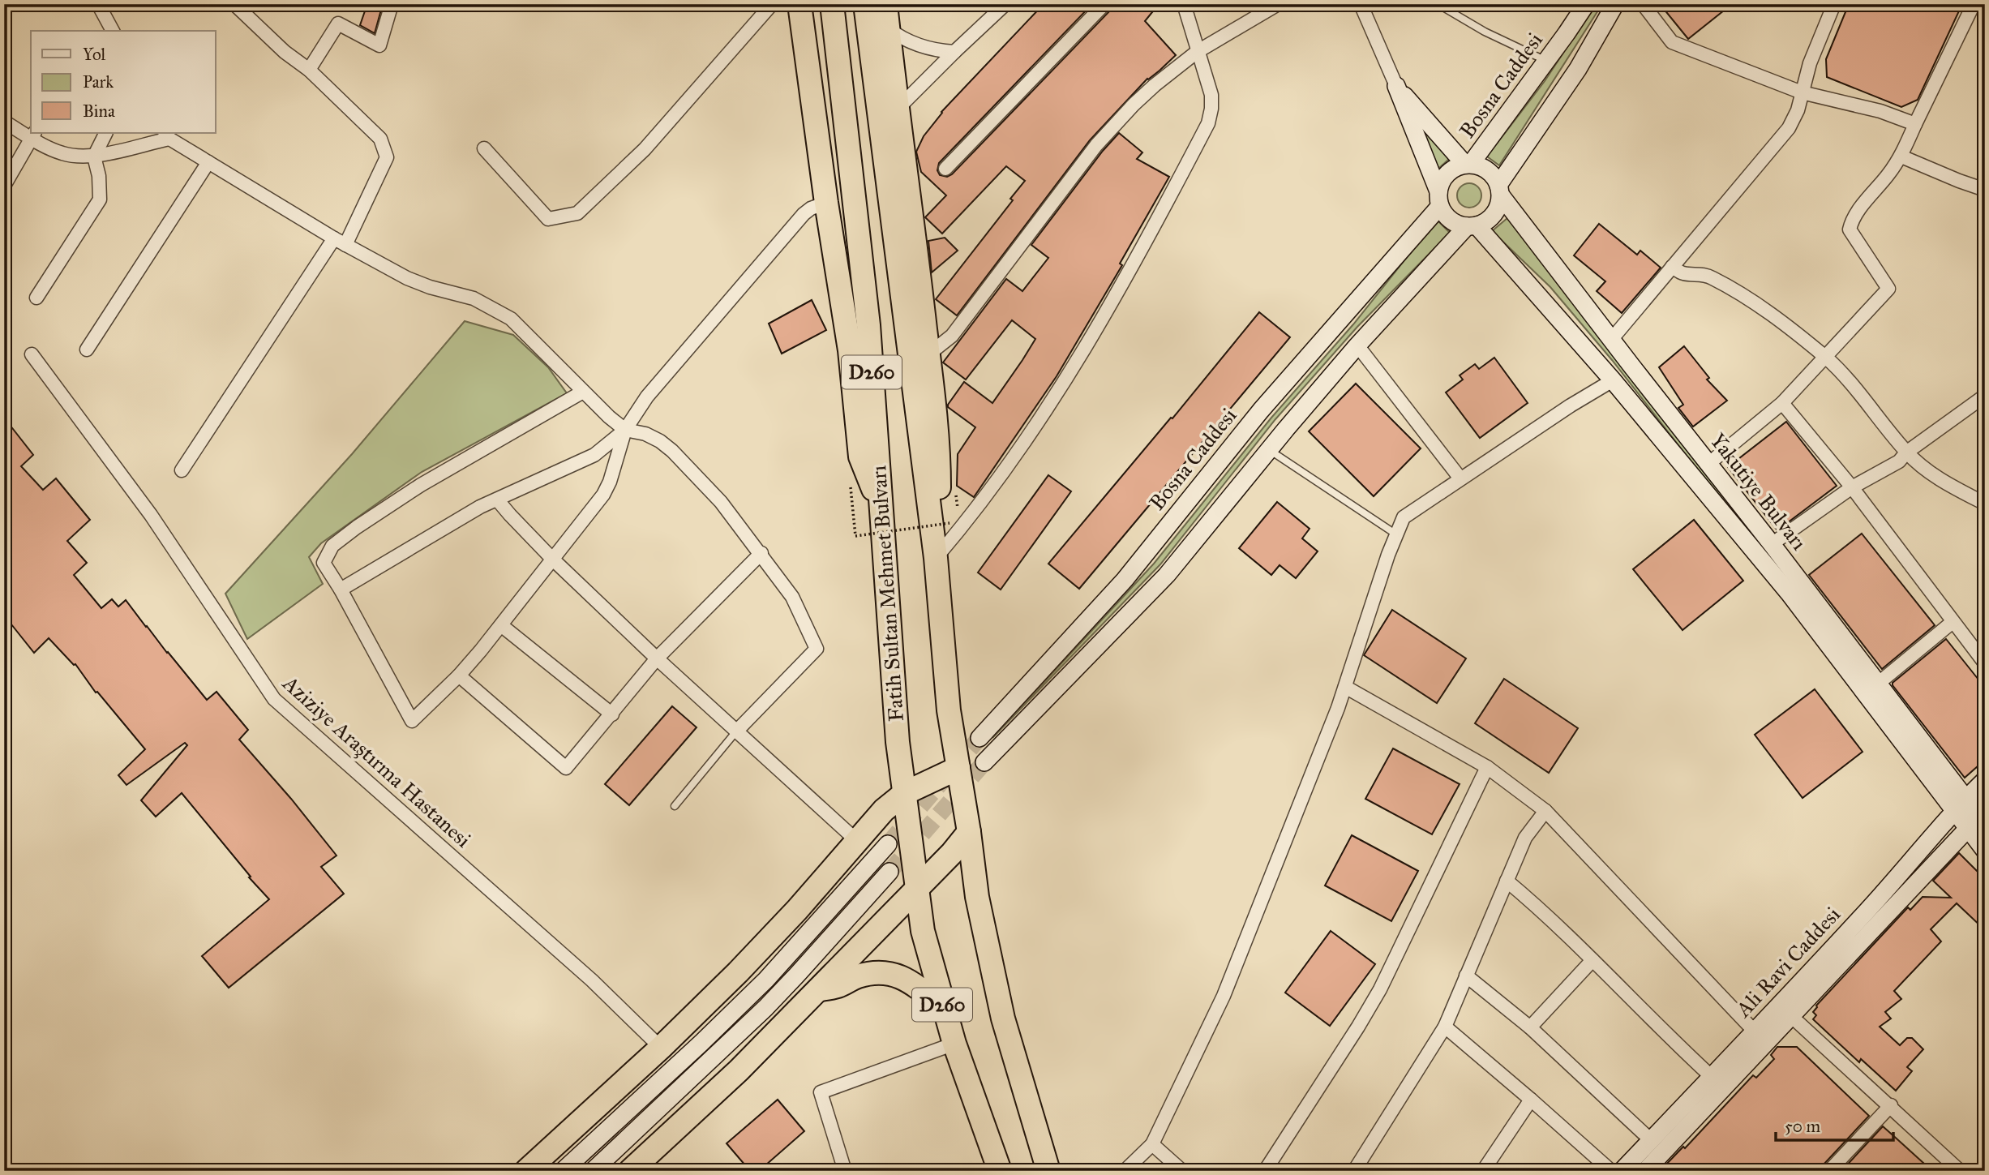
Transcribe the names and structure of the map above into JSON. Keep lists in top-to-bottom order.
{
  "streets": {
    "highway": ["D260", "Fatih Sultan Mehmet Bulvarı"],
    "main road": ["Bosna Caddesi", "Yakutiye Bulvarı", "Ali Ravi Caddesi"],
    "street": ["Aziziye Araştırma Hastanesi"]
  },
  "crossings": [
    ["Bosna Caddesi", "Yakutiye Bulvarı"],
    ["Yakutiye Bulvarı", "Ali Ravi Caddesi"]
  ],
  "legend": ["Yol", "Park", "Bina"],
  "scale_bar": "50 m"
}
